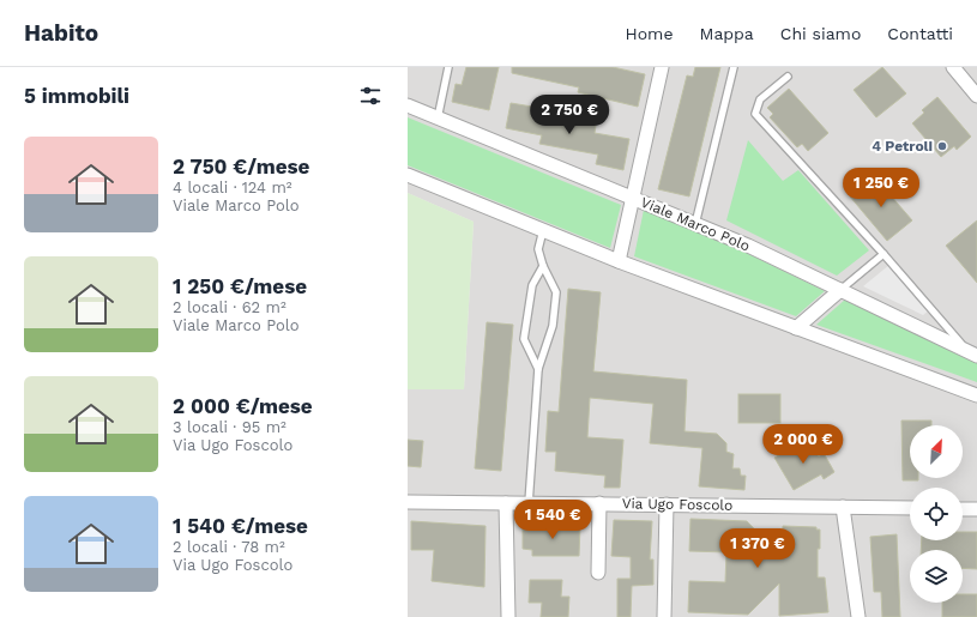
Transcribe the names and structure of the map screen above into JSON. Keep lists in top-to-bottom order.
{
  "streets": {
    "street": ["Viale Marco Polo", "Via Ugo Foscolo"]
  },
  "places": ["4 Petroli"],
  "north": "top right",
  "page": {
    "header": "Habito",
    "nav": [
      "Home",
      "Mappa",
      "Chi siamo",
      "Contatti"
    ],
    "heading": "5 immobili",
    "price": [
      "2 750 €",
      "1 250 €",
      "2 000 €",
      "1 540 €",
      "1 370 €"
    ],
    "list": [
      {
        "name": "2 750 €/mese",
        "note": "4 locali · 124 m² · Viale Marco Polo"
      },
      {
        "name": "1 250 €/mese",
        "note": "2 locali · 62 m² · Viale Marco Polo"
      },
      {
        "name": "2 000 €/mese",
        "note": "3 locali · 95 m² · Via Ugo Foscolo"
      },
      {
        "name": "1 540 €/mese",
        "note": "2 locali · 78 m² · Via Ugo Foscolo"
      }
    ]
  }
}
